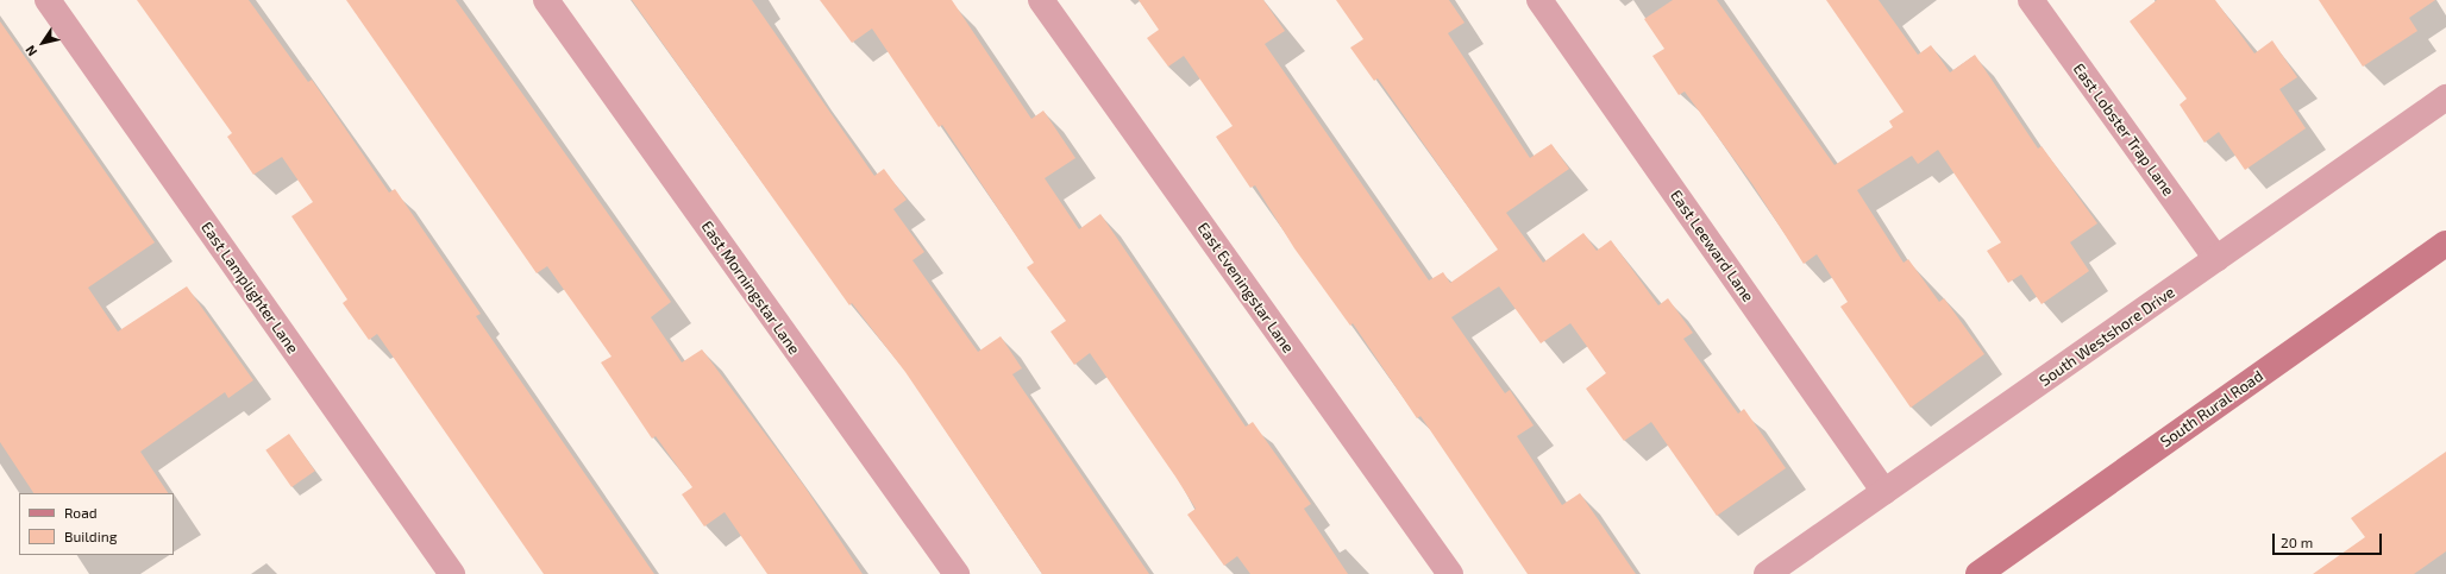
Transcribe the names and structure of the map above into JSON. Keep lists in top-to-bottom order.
{
  "streets": {
    "main road": ["South Rural Road"],
    "street": [
      "East Lobster Trap Lane",
      "East Leeward Lane",
      "East Lamplighter Lane",
      "East Morningstar Lane",
      "East Eveningstar Lane",
      "South Westshore Drive"
    ]
  },
  "crossings": [
    ["East Lobster Trap Lane", "South Westshore Drive"],
    ["East Leeward Lane", "South Westshore Drive"]
  ],
  "legend": ["Road", "Building"],
  "scale_bar": "20 m",
  "north": "bottom left"
}
